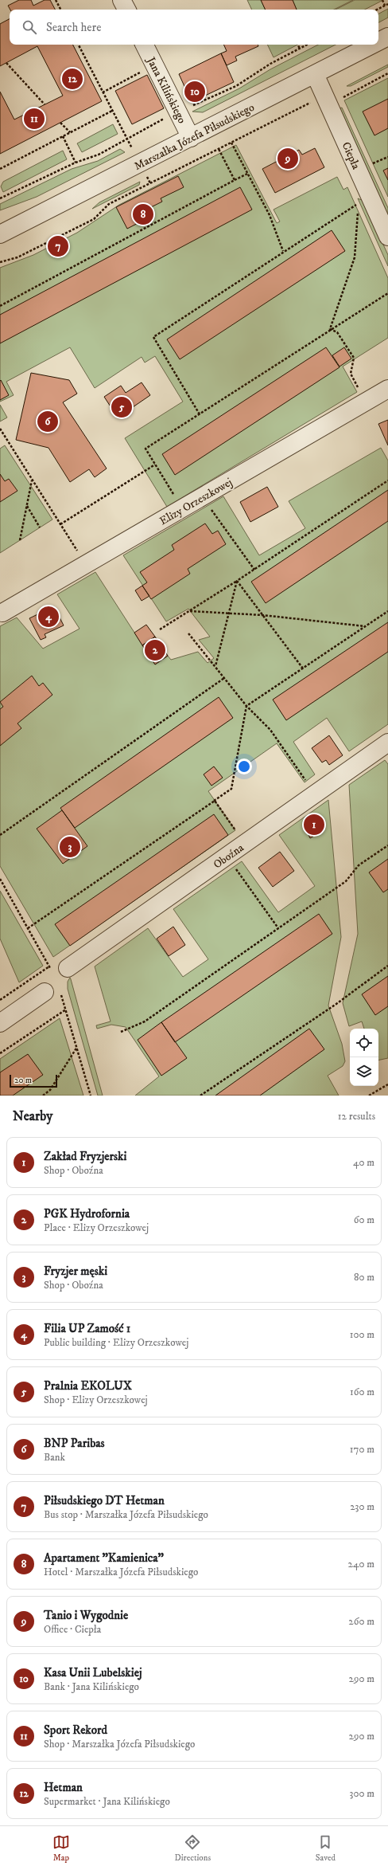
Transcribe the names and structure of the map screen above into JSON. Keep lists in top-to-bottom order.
{
  "streets": {
    "street": [
      "Jana Kilińskiego",
      "Marszałka Józefa Piłsudskiego",
      "Ciepła",
      "Elizy Orzeszkowej",
      "Oboźna"
    ]
  },
  "crossings": [
    ["Jana Kilińskiego", "Marszałka Józefa Piłsudskiego"],
    ["Marszałka Józefa Piłsudskiego", "Ciepła"]
  ],
  "scale_bar": "20 m",
  "page": {
    "search": "Search here",
    "pins": [
      "12",
      "10",
      "11",
      "9",
      "8",
      "7",
      "5",
      "6",
      "4",
      "2",
      "1",
      "3"
    ],
    "scale": "20 m",
    "heading": ["Nearby", "12 results"],
    "list": [
      {
        "mark": "1",
        "name": "Zakład Fryzjerski",
        "note": "Shop · Oboźna",
        "value": "40 m"
      },
      {
        "mark": "2",
        "name": "PGK Hydrofornia",
        "note": "Place · Elizy Orzeszkowej",
        "value": "60 m"
      },
      {
        "mark": "3",
        "name": "Fryzjer męski",
        "note": "Shop · Oboźna",
        "value": "80 m"
      },
      {
        "mark": "4",
        "name": "Filia UP Zamość 1",
        "note": "Public building · Elizy Orzeszkowej",
        "value": "100 m"
      },
      {
        "mark": "5",
        "name": "Pralnia EKOLUX",
        "note": "Shop · Elizy Orzeszkowej",
        "value": "160 m"
      },
      {
        "mark": "6",
        "name": "BNP Paribas",
        "note": "Bank",
        "value": "170 m"
      },
      {
        "mark": "7",
        "name": "Piłsudskiego DT Hetman",
        "note": "Bus stop · Marszałka Józefa Piłsudskiego",
        "value": "230 m"
      },
      {
        "mark": "8",
        "name": "Apartament \"Kamienica\"",
        "note": "Hotel · Marszałka Józefa Piłsudskiego",
        "value": "240 m"
      },
      {
        "mark": "9",
        "name": "Tanio i Wygodnie",
        "note": "Office · Ciepła",
        "value": "260 m"
      },
      {
        "mark": "10",
        "name": "Kasa Unii Lubelskiej",
        "note": "Bank · Jana Kilińskiego",
        "value": "290 m"
      },
      {
        "mark": "11",
        "name": "Sport Rekord",
        "note": "Shop · Marszałka Józefa Piłsudskiego",
        "value": "290 m"
      },
      {
        "mark": "12",
        "name": "Hetman",
        "note": "Supermarket · Jana Kilińskiego",
        "value": "300 m"
      }
    ],
    "nav": ["Map", "Directions", "Saved"]
  }
}
